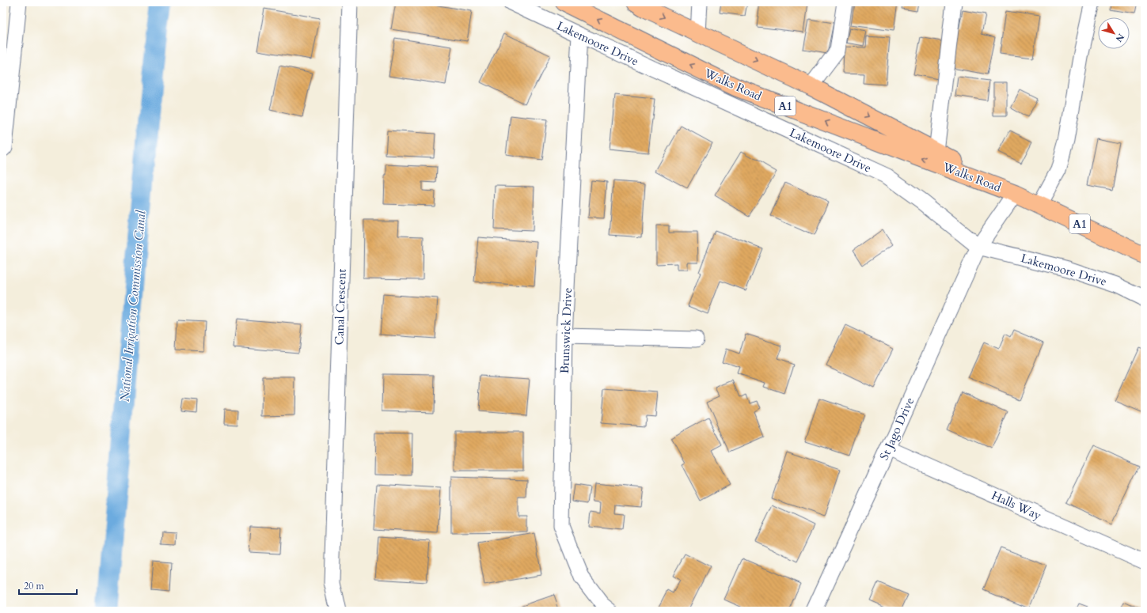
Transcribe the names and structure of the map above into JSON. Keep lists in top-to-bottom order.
{
  "streets": {
    "main road": ["Walks Road", "A1"],
    "street": [
      "Lakemoore Drive",
      "Canal Crescent",
      "Brunswick Drive",
      "St Jago Drive",
      "Halls Way"
    ]
  },
  "crossings": [
    ["Lakemoore Drive", "Brunswick Drive"],
    ["Lakemoore Drive", "St Jago Drive"],
    ["Walks Road", "St Jago Drive"],
    ["St Jago Drive", "Halls Way"]
  ],
  "water": ["National Irrigation Commission Canal"],
  "scale_bar": "20 m",
  "north": "bottom right"
}
